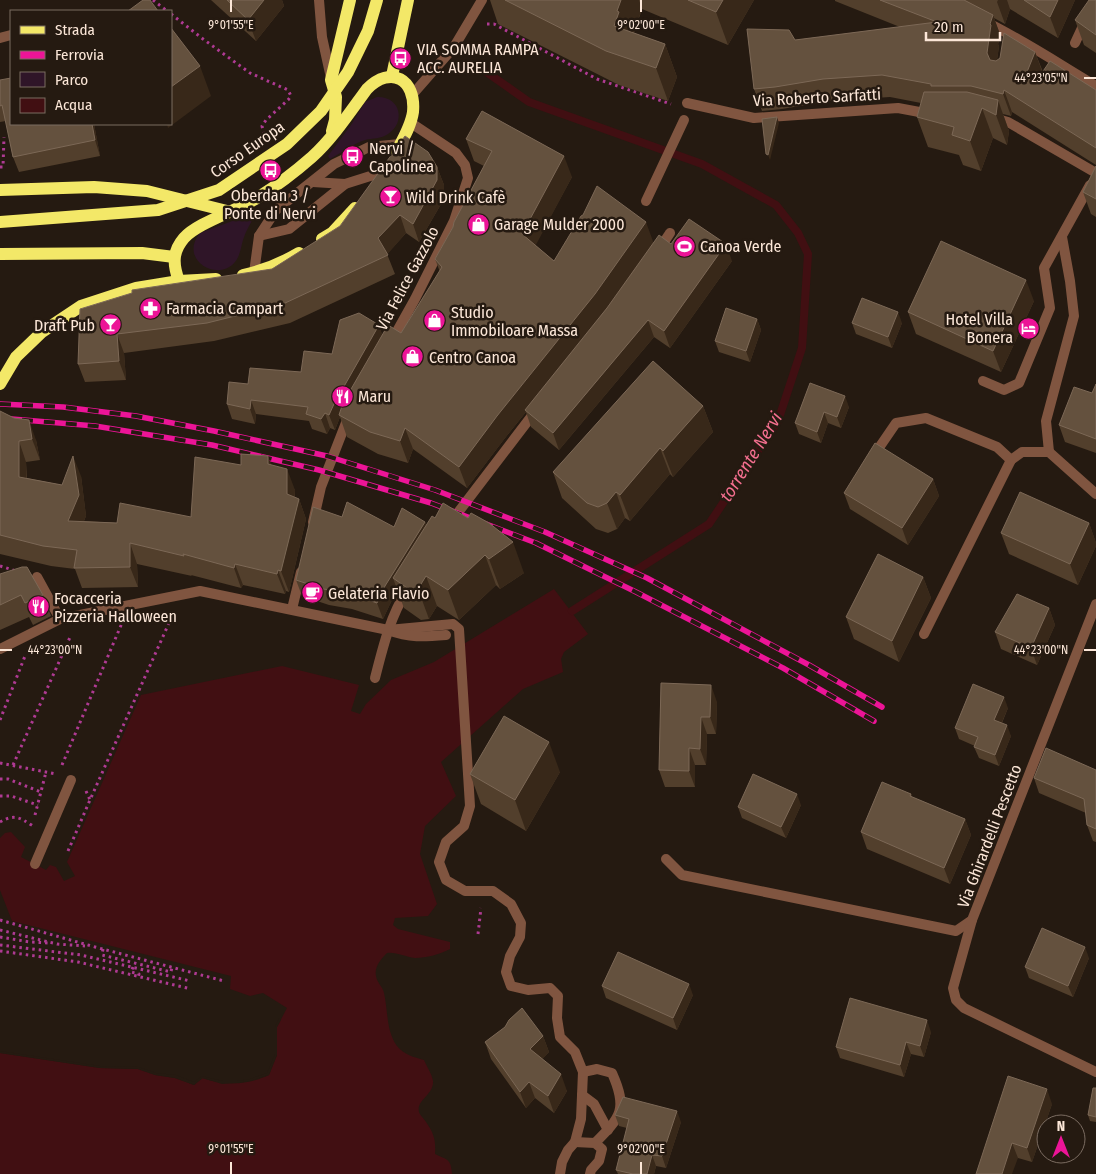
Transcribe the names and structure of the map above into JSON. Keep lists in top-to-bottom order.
{
  "streets": {
    "main road": ["Corso Europa"],
    "street": ["Via Roberto Sarfatti", "Via Felice Gazzolo", "Via Ghirardelli Pescetto"]
  },
  "water": ["torrente Nervi"],
  "places": {
    "bus stop": ["VIA SOMMA RAMPA ACC. AURELIA", "Nervi / Capolinea", "Oberdan 3 / Ponte di Nervi"],
    "bar": ["Wild Drink Cafè", "Draft Pub"],
    "shop": ["Garage Mulder 2000", "Studio Immobiloare Massa", "Centro Canoa"],
    "sports": ["Canoa Verde"],
    "pharmacy": ["Farmacia Campart"],
    "hotel": ["Hotel Villa Bonera"],
    "restaurant": ["Maru", "Focacceria Pizzeria Halloween"],
    "cafe": ["Gelateria Flavio"]
  },
  "legend": [
    "Strada",
    "Ferrovia",
    "Parco",
    "Acqua"
  ],
  "scale_bar": "20 m",
  "north": "top",
  "coordinates": [
    "9°01'55\"E",
    "9°02'00\"E",
    "44°23'05\"N",
    "44°23'00\"N"
  ]
}
